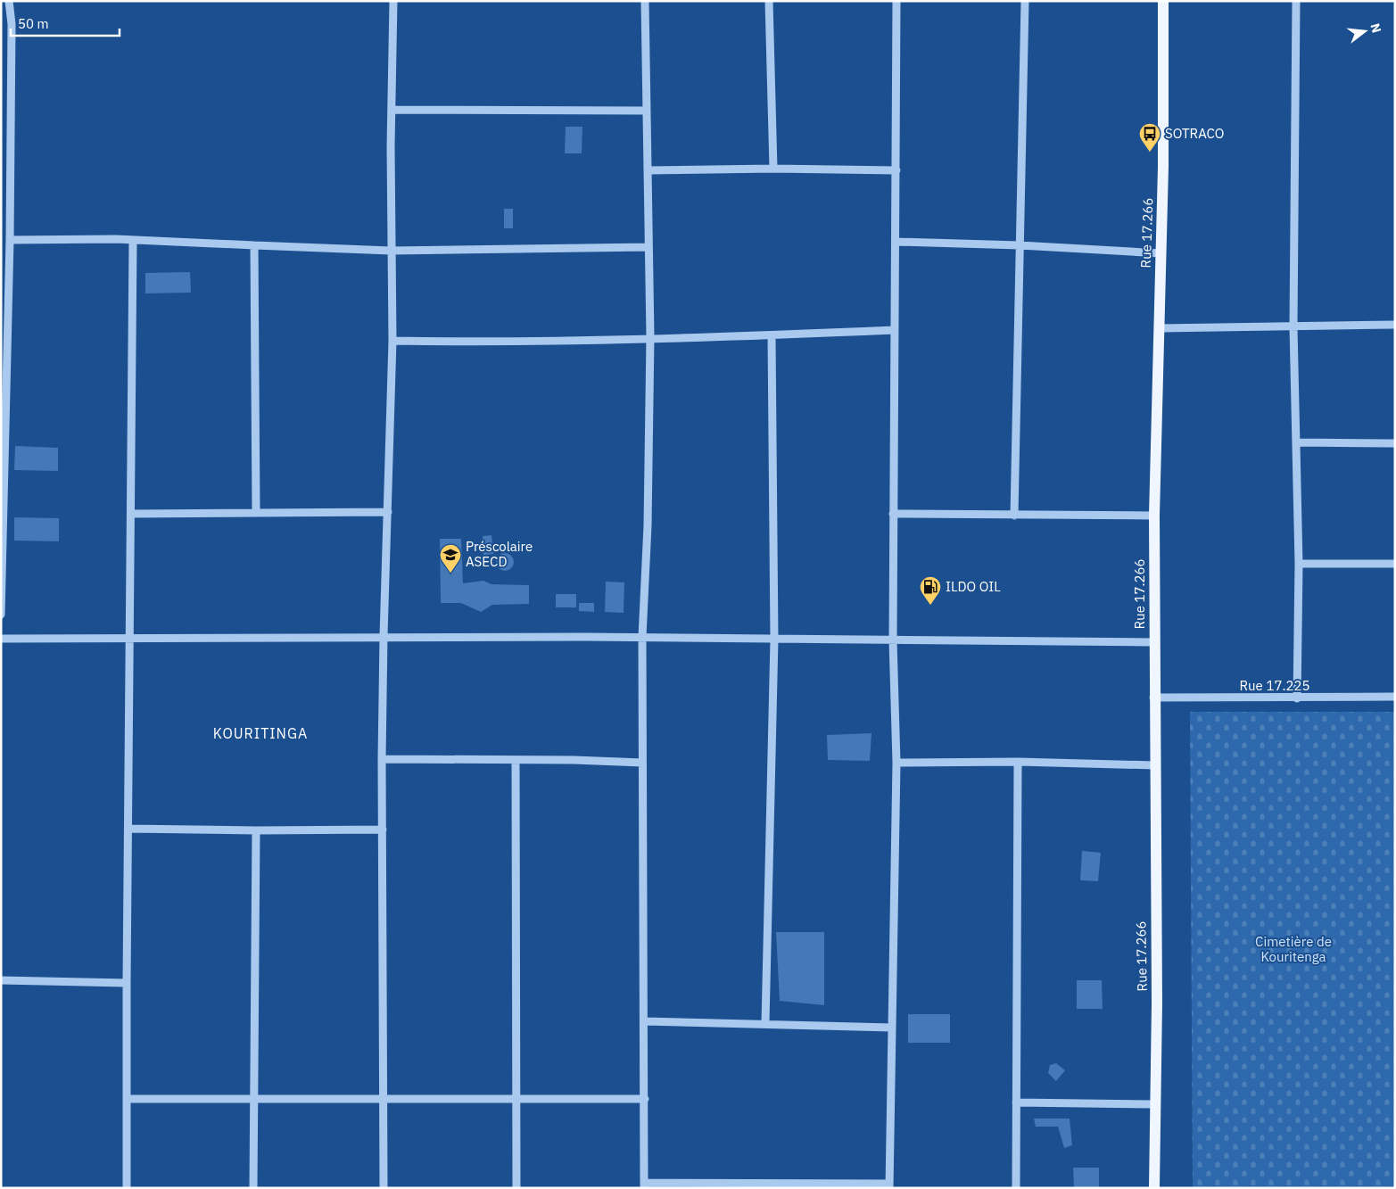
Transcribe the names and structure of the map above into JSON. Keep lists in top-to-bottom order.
{
  "streets": {
    "main road": ["Rue 17.266"],
    "street": ["Rue 17.225"]
  },
  "crossings": [
    ["Rue 17.266", "Rue 17.225"]
  ],
  "districts": ["KOURITINGA"],
  "parks": ["Cimetière de Kouritenga"],
  "places": {
    "bus stop": ["SOTRACO"],
    "school or university": ["Préscolaire ASECD"],
    "fuel station": ["ILDO OIL"]
  },
  "scale_bar": "50 m",
  "north": "right"
}
